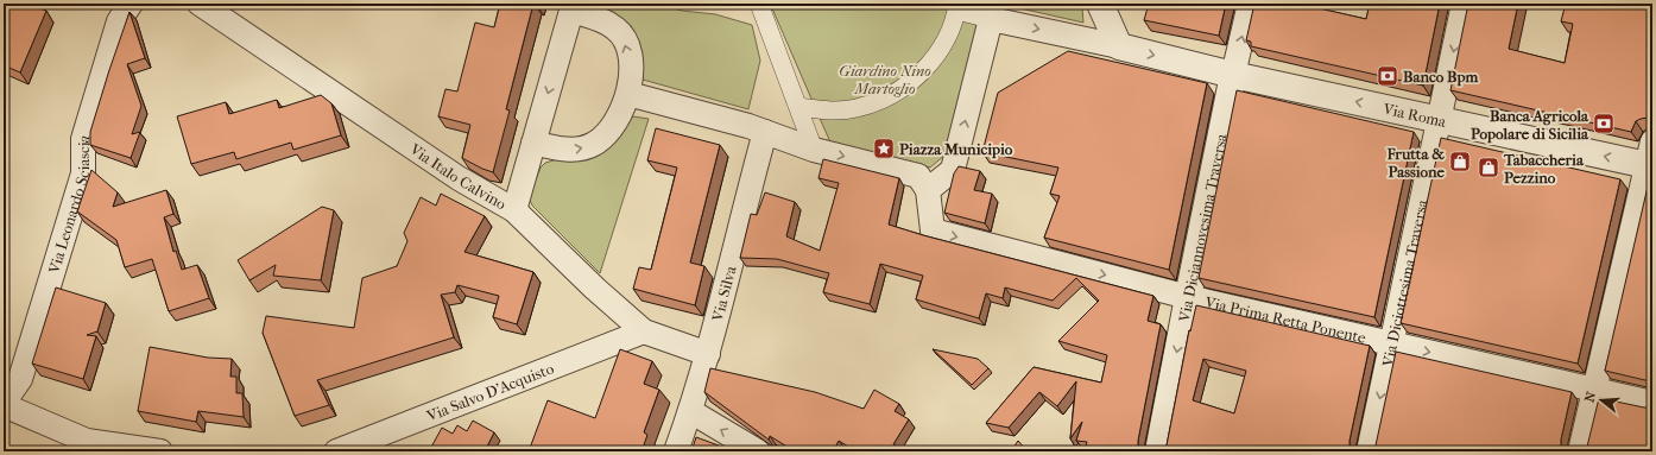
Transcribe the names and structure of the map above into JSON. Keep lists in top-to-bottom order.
{
  "streets": {
    "street": [
      "Via Roma",
      "Via Italo Calvino",
      "Via Leonardo Sciascia",
      "Via Diciannovesima Traversa",
      "Via Diciottesima Traversa",
      "Via Silva",
      "Via Prima Retta Ponente",
      "Via Salvo D'Acquisto"
    ]
  },
  "crossings": [
    ["Via Roma", "Via Diciannovesima Traversa"],
    ["Via Roma", "Via Diciottesima Traversa"],
    ["Via Italo Calvino", "Via Silva"],
    ["Via Italo Calvino", "Via Salvo D'Acquisto"],
    ["Via Diciannovesima Traversa", "Via Prima Retta Ponente"],
    ["Via Diciottesima Traversa", "Via Prima Retta Ponente"]
  ],
  "one_way": ["Via Prima Retta Ponente"],
  "parks": ["Giardino Nino Martoglio"],
  "places": {
    "bank": ["Banco Bpm", "Banca Agricola Popolare di Sicilia"],
    "place": ["Piazza Municipio"],
    "shop": ["Frutta & Passione", "Tabaccheria Pezzino"]
  },
  "north": "left"
}
